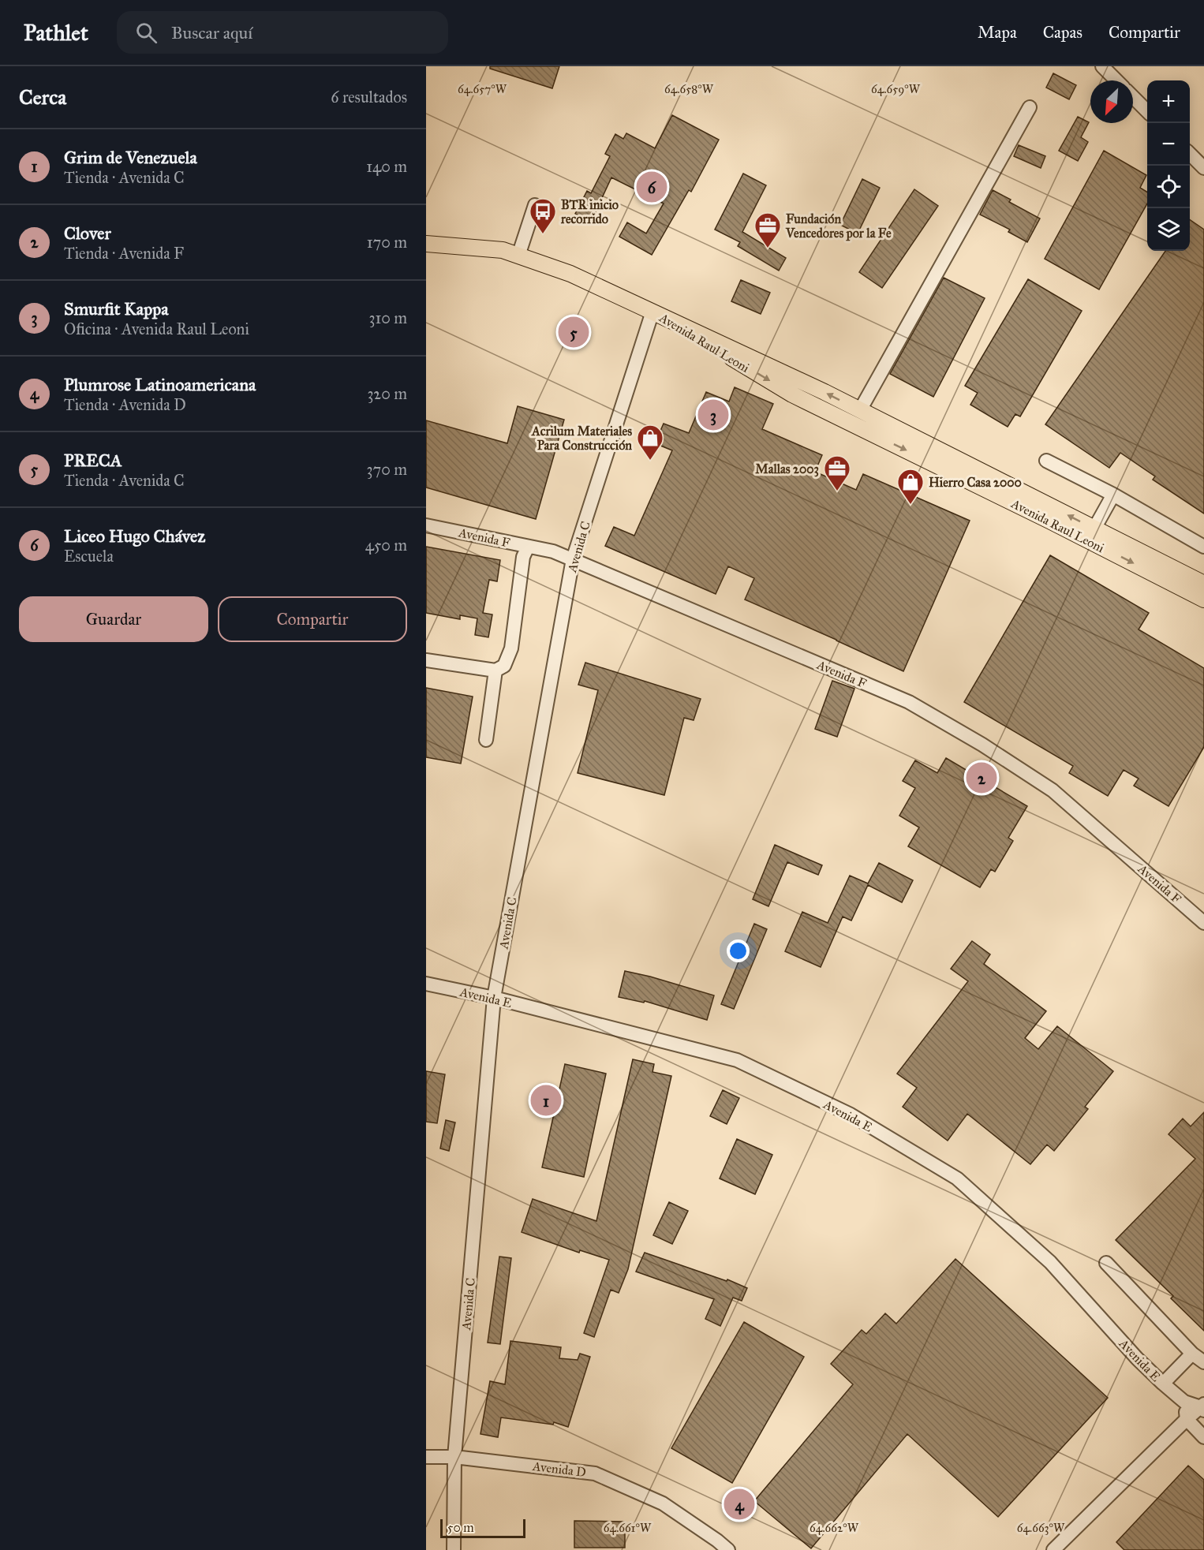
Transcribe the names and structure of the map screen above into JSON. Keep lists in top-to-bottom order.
{
  "streets": {
    "main road": ["Avenida Raul Leoni"],
    "street": [
      "Avenida F",
      "Avenida C",
      "Avenida E",
      "Avenida D"
    ]
  },
  "crossings": [
    ["Avenida Raul Leoni", "Avenida C"],
    ["Avenida F", "Avenida C"],
    ["Avenida C", "Avenida E"],
    ["Avenida C", "Avenida D"]
  ],
  "places": {
    "bus stop": ["BTR inicio recorrido"],
    "office": ["Fundación Vencedores por la Fe", "Mallas 2003"],
    "shop": ["Acrilum Materiales Para Construcción", "Hierro Casa 2000"]
  },
  "scale_bar": "50 m",
  "north": "bottom left",
  "page": {
    "header": "Pathlet",
    "search": "Buscar aquí",
    "nav": ["Mapa", "Capas", "Compartir"],
    "heading": ["Cerca", "6 resultados"],
    "map_buttons": ["+", "−"],
    "list": [
      {
        "mark": "1",
        "name": "Grim de Venezuela",
        "note": "Tienda · Avenida C",
        "value": "140 m"
      },
      {
        "mark": "2",
        "name": "Clover",
        "note": "Tienda · Avenida F",
        "value": "170 m"
      },
      {
        "mark": "3",
        "name": "Smurfit Kappa",
        "note": "Oficina · Avenida Raul Leoni",
        "value": "310 m"
      },
      {
        "mark": "4",
        "name": "Plumrose Latinoamericana",
        "note": "Tienda · Avenida D",
        "value": "320 m"
      },
      {
        "mark": "5",
        "name": "PRECA",
        "note": "Tienda · Avenida C",
        "value": "370 m"
      },
      {
        "mark": "6",
        "name": "Liceo Hugo Chávez",
        "note": "Escuela",
        "value": "450 m"
      }
    ],
    "pins": [
      "6",
      "5",
      "3",
      "2",
      "1",
      "4"
    ],
    "buttons": ["Guardar", "Compartir"],
    "scale": "50 m"
  },
  "coordinates": [
    "64.657°W",
    "64.658°W",
    "64.659°W",
    "64.661°W",
    "64.662°W",
    "64.663°W"
  ]
}
